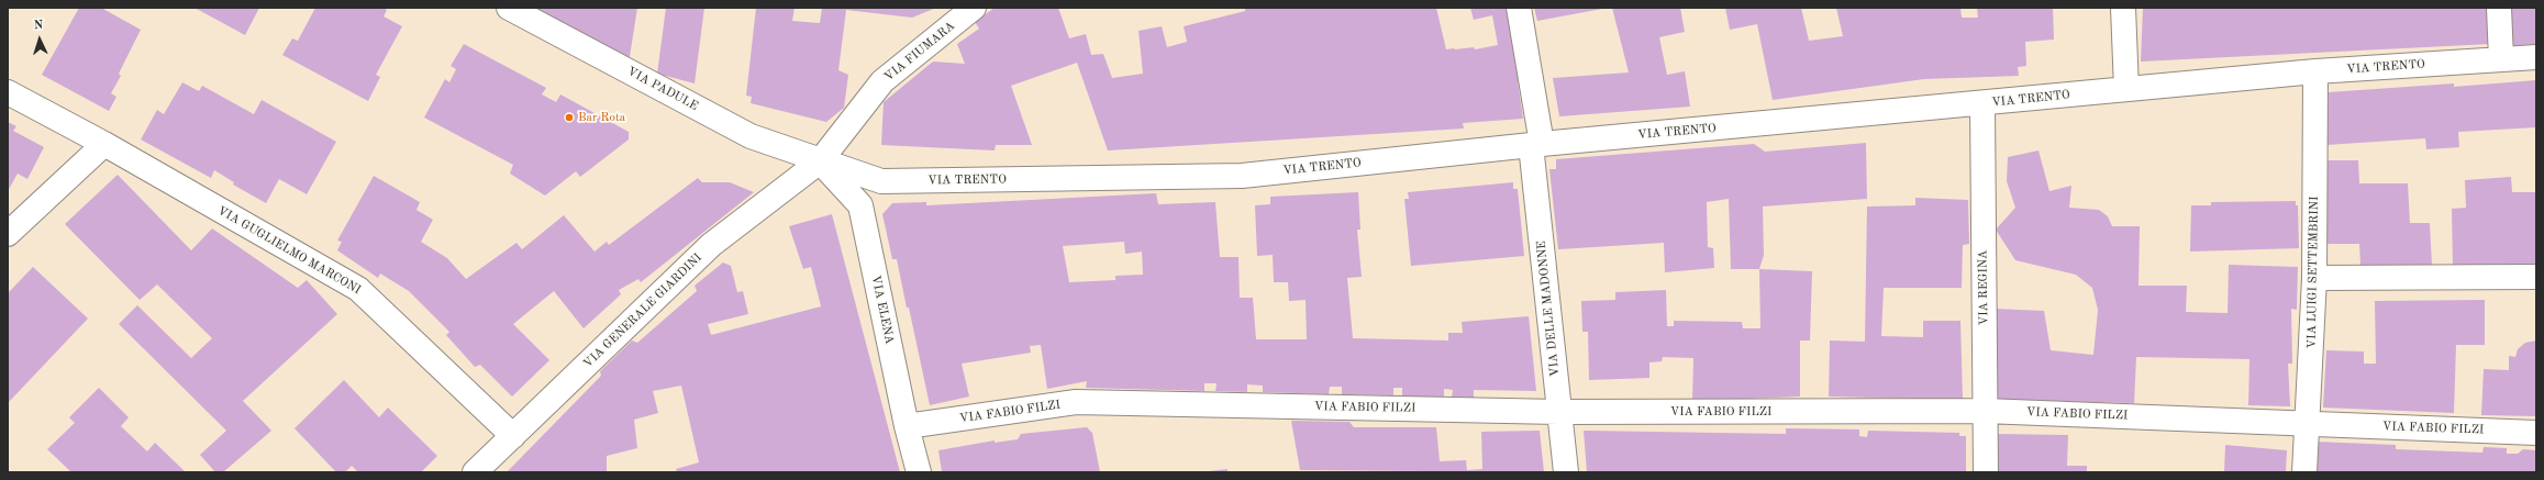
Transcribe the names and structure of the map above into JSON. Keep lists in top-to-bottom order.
{
  "streets": {
    "street": [
      "VIA FIUMARA",
      "VIA TRENTO",
      "VIA PADULE",
      "VIA GUGLIELMO MARCONI",
      "VIA LUIGI SETTEMBRINI",
      "VIA REGINA",
      "VIA DELLE MADONNE",
      "VIA ELENA",
      "VIA GENERALE GIARDINI",
      "VIA FABIO FILZI"
    ]
  },
  "crossings": [
    ["VIA FIUMARA", "VIA TRENTO"],
    ["VIA FIUMARA", "VIA PADULE"],
    ["VIA FIUMARA", "VIA ELENA"],
    ["VIA FIUMARA", "VIA GENERALE GIARDINI"],
    ["VIA TRENTO", "VIA PADULE"],
    ["VIA TRENTO", "VIA LUIGI SETTEMBRINI"],
    ["VIA TRENTO", "VIA REGINA"],
    ["VIA TRENTO", "VIA DELLE MADONNE"],
    ["VIA TRENTO", "VIA ELENA"],
    ["VIA TRENTO", "VIA GENERALE GIARDINI"],
    ["VIA PADULE", "VIA ELENA"],
    ["VIA PADULE", "VIA GENERALE GIARDINI"],
    ["VIA GUGLIELMO MARCONI", "VIA GENERALE GIARDINI"],
    ["VIA LUIGI SETTEMBRINI", "VIA FABIO FILZI"],
    ["VIA REGINA", "VIA FABIO FILZI"],
    ["VIA DELLE MADONNE", "VIA FABIO FILZI"],
    ["VIA ELENA", "VIA GENERALE GIARDINI"],
    ["VIA ELENA", "VIA FABIO FILZI"]
  ],
  "places": ["Bar Rota"],
  "north": "top"
}
